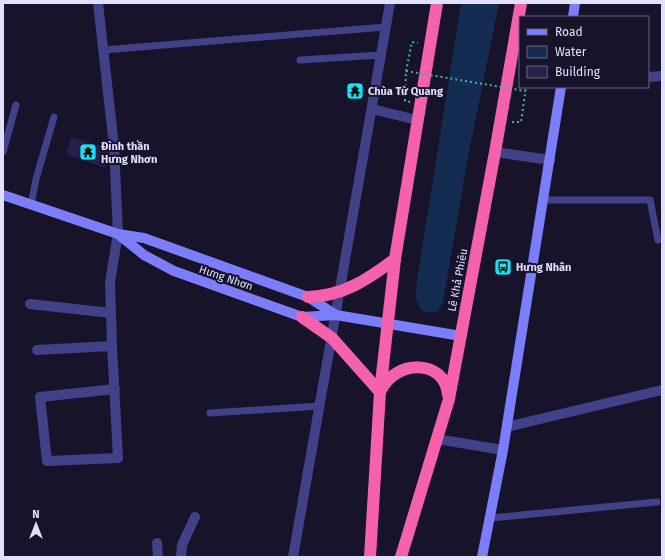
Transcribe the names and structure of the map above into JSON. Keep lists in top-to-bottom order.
{
  "streets": {
    "highway": ["Lê Khả Phiêu"],
    "street": ["Hưng Nhơn"]
  },
  "crossings": [
    ["Hưng Nhơn", "Lê Khả Phiêu"]
  ],
  "places": {
    "temple": ["Chùa Từ Quang", "Đình thần Hưng Nhơn"],
    "bus stop": ["Hưng Nhân"]
  },
  "legend": ["Road", "Water", "Building"],
  "north": "top"
}
